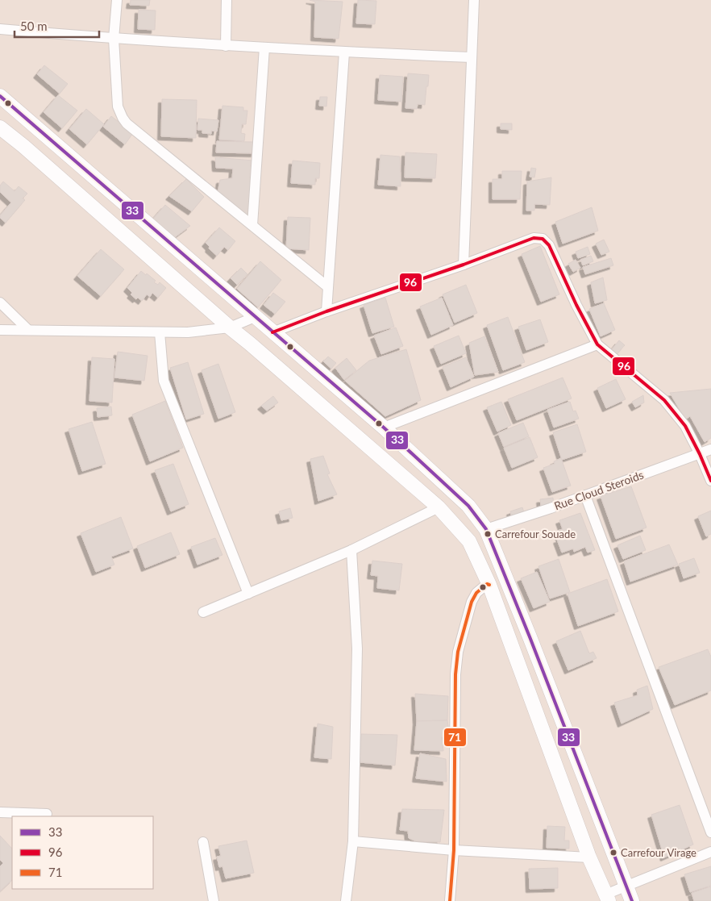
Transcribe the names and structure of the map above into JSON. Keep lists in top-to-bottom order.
{
  "streets": {
    "street": ["Rue Cloud Steroids"]
  },
  "places": ["Carrefour Souade", "Carrefour Virage"],
  "lines": ["transit line 33", "transit line 96", "transit line 71"],
  "legend": ["33", "96", "71"],
  "scale_bar": "50 m"
}
